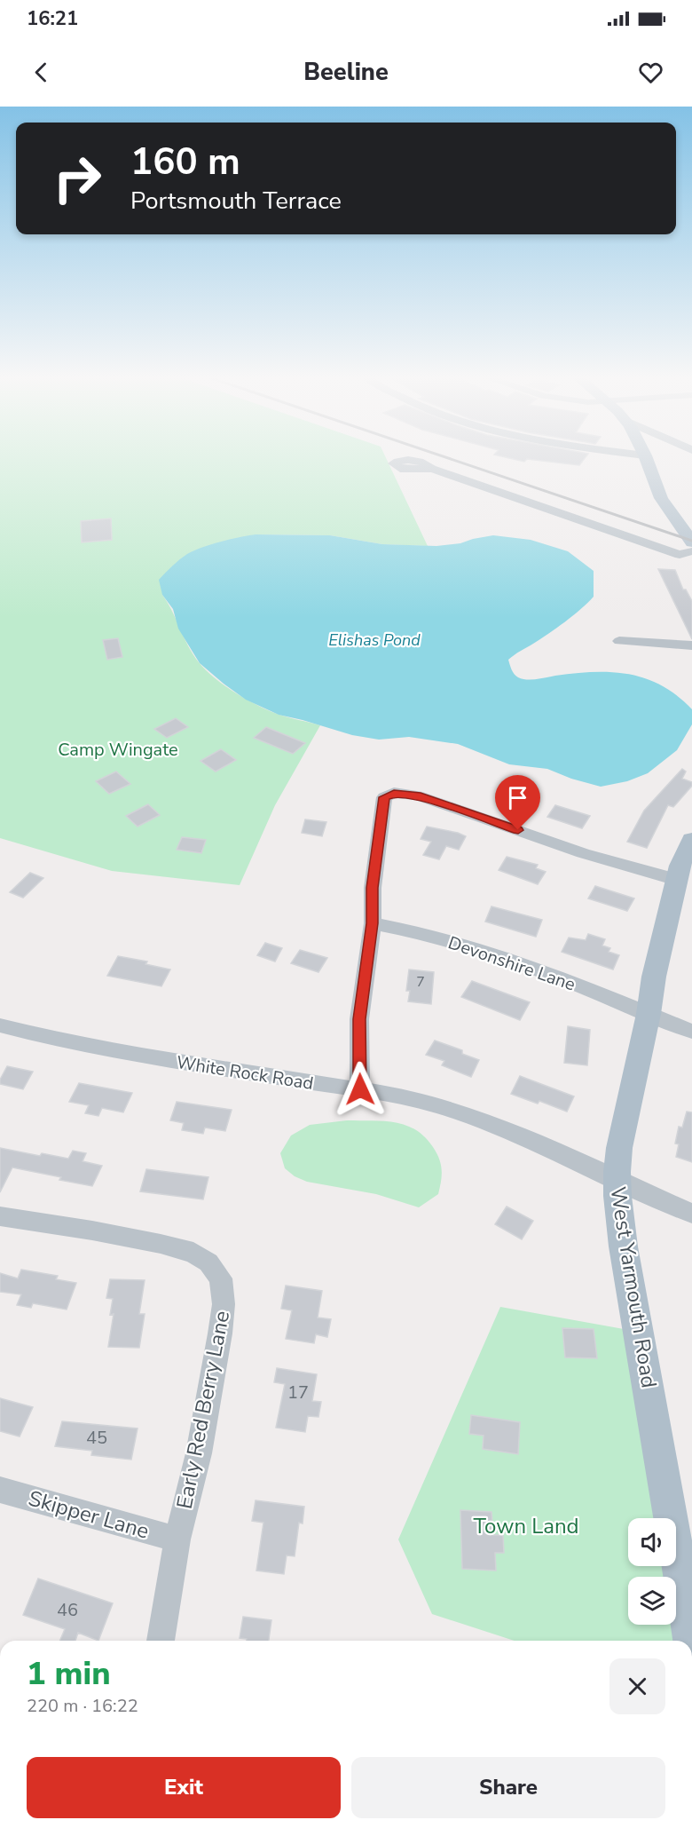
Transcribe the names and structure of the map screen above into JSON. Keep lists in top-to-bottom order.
{
  "streets": {
    "main road": ["West Yarmouth Road"],
    "street": [
      "Devonshire Lane",
      "White Rock Road",
      "Early Red Berry Lane",
      "Skipper Lane"
    ]
  },
  "crossings": [
    ["Devonshire Lane", "West Yarmouth Road"],
    ["White Rock Road", "West Yarmouth Road"],
    ["Early Red Berry Lane", "Skipper Lane"]
  ],
  "water": ["Elishas Pond"],
  "parks": ["Camp Wingate", "Town Land"],
  "house_numbers": [
    "7",
    "17",
    "45",
    "46"
  ],
  "page": {
    "status": "16:21",
    "header": "Beeline",
    "turn": ["160 m", "Portsmouth Terrace"],
    "heading": ["1 min", "220 m · 16:22"],
    "buttons": ["Exit", "Share"]
  }
}
